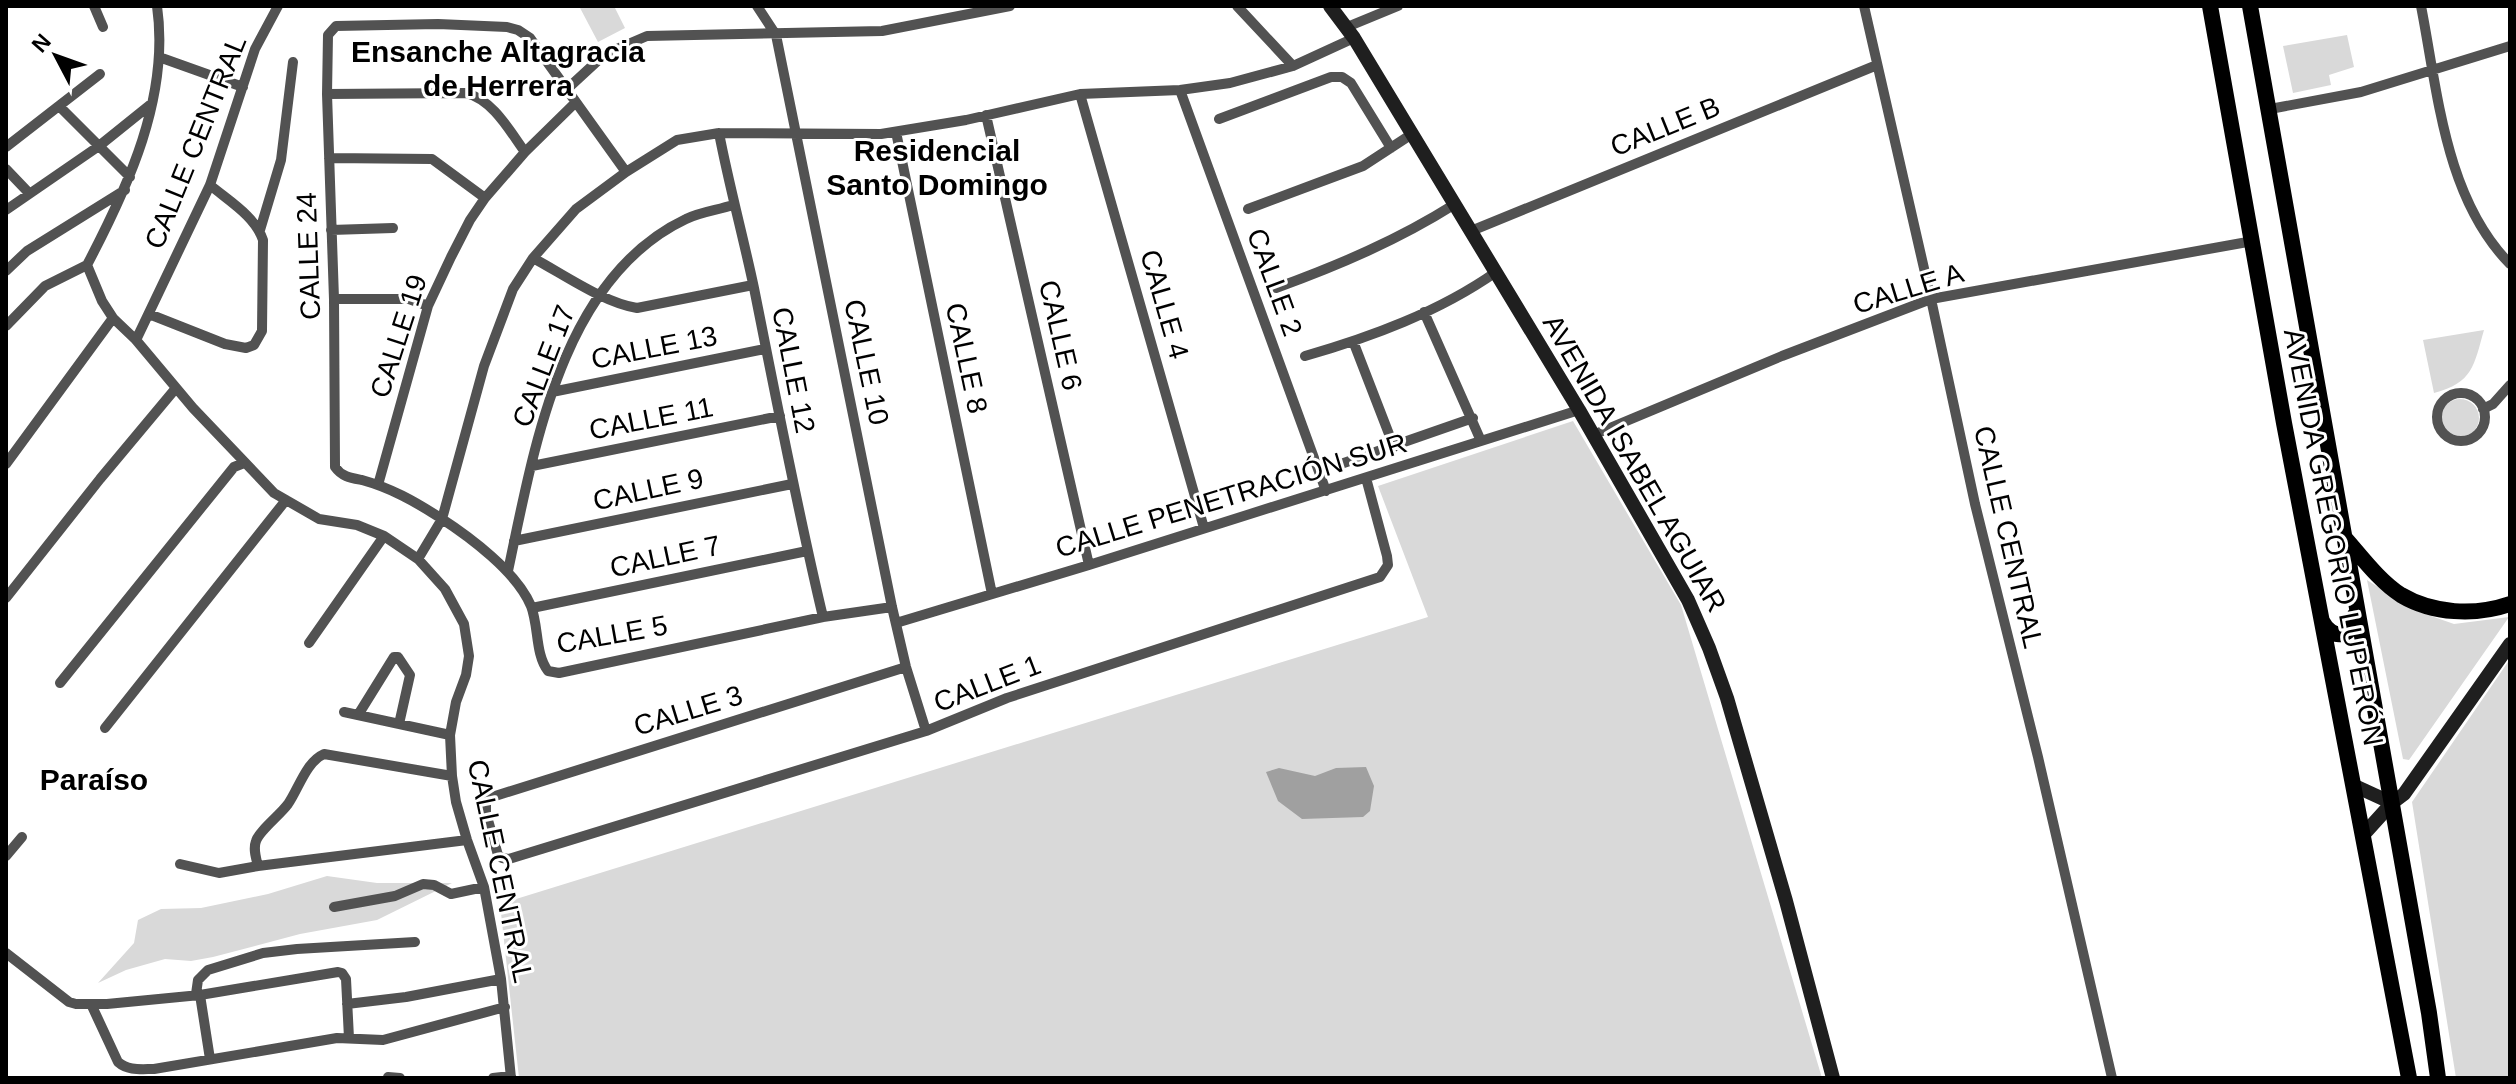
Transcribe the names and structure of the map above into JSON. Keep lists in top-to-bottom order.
{
  "streets": {
    "main road": ["AVENIDA ISABEL AGUIAR", "AVENIDA GREGORIO LUPERÓN"],
    "street": [
      "CALLE B",
      "CALLE CENTRAL",
      "CALLE 24",
      "CALLE 2",
      "CALLE A",
      "CALLE 4",
      "CALLE 6",
      "CALLE 19",
      "CALLE 13",
      "CALLE 8",
      "CALLE 10",
      "CALLE 17",
      "CALLE 12",
      "CALLE 11",
      "CALLE 9",
      "CALLE PENETRACIÓN SUR",
      "CALLE 7",
      "CALLE 5",
      "CALLE 1",
      "CALLE 3"
    ]
  },
  "crossings": [
    ["CALLE B", "CALLE CENTRAL"],
    ["CALLE B", "AVENIDA ISABEL AGUIAR"],
    ["CALLE CENTRAL", "CALLE A"],
    ["CALLE 24", "CALLE 5"],
    ["CALLE 2", "CALLE PENETRACIÓN SUR"],
    ["CALLE A", "AVENIDA ISABEL AGUIAR"],
    ["CALLE A", "AVENIDA GREGORIO LUPERÓN"],
    ["CALLE 4", "CALLE PENETRACIÓN SUR"],
    ["CALLE 6", "CALLE PENETRACIÓN SUR"],
    ["CALLE 19", "CALLE 5"],
    ["CALLE 13", "CALLE 17"],
    ["CALLE 13", "CALLE 12"],
    ["CALLE 8", "CALLE PENETRACIÓN SUR"],
    ["CALLE 10", "CALLE PENETRACIÓN SUR"],
    ["CALLE 10", "CALLE 5"],
    ["CALLE 10", "CALLE 1"],
    ["CALLE 10", "CALLE 3"],
    ["CALLE 17", "CALLE 12"],
    ["CALLE 17", "CALLE 11"],
    ["CALLE 17", "CALLE 9"],
    ["CALLE 17", "CALLE 5"],
    ["CALLE 12", "CALLE 11"],
    ["CALLE 12", "CALLE 9"],
    ["CALLE 12", "CALLE 7"],
    ["CALLE 12", "CALLE 5"],
    ["AVENIDA ISABEL AGUIAR", "CALLE PENETRACIÓN SUR"],
    ["CALLE PENETRACIÓN SUR", "CALLE 1"],
    ["CALLE 7", "CALLE 5"],
    ["CALLE 1", "CALLE 3"]
  ],
  "districts": ["Ensanche Altagracia de Herrera", "Residencial Santo Domingo", "Paraíso"],
  "north": "top left"
}
